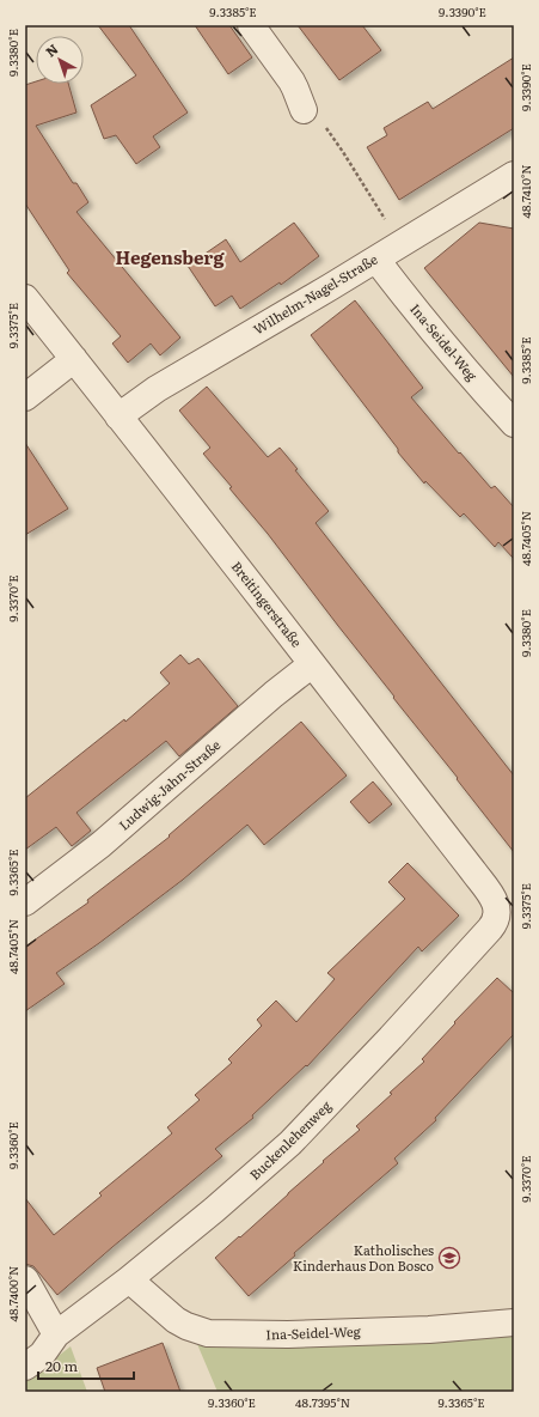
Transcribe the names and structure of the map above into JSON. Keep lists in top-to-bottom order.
{
  "streets": {
    "street": [
      "Wilhelm-Nagel-Straße",
      "Ina-Seidel-Weg",
      "Breitingerstraße",
      "Ludwig-Jahn-Straße",
      "Buckenlehenweg"
    ]
  },
  "crossings": [
    ["Wilhelm-Nagel-Straße", "Ina-Seidel-Weg"],
    ["Wilhelm-Nagel-Straße", "Breitingerstraße"],
    ["Ina-Seidel-Weg", "Buckenlehenweg"],
    ["Breitingerstraße", "Ludwig-Jahn-Straße"],
    ["Breitingerstraße", "Buckenlehenweg"]
  ],
  "districts": ["Hegensberg"],
  "places": {
    "school or university": ["Katholisches Kinderhaus Don Bosco"]
  },
  "scale_bar": "20 m",
  "north": "top left",
  "coordinates": [
    "9.3385°E",
    "9.3390°E",
    "9.3380°E",
    "48.7410°N",
    "9.3375°E",
    "48.7405°N",
    "9.3370°E",
    "9.3365°E",
    "9.3360°E",
    "48.7400°N",
    "48.7395°N"
  ]
}
